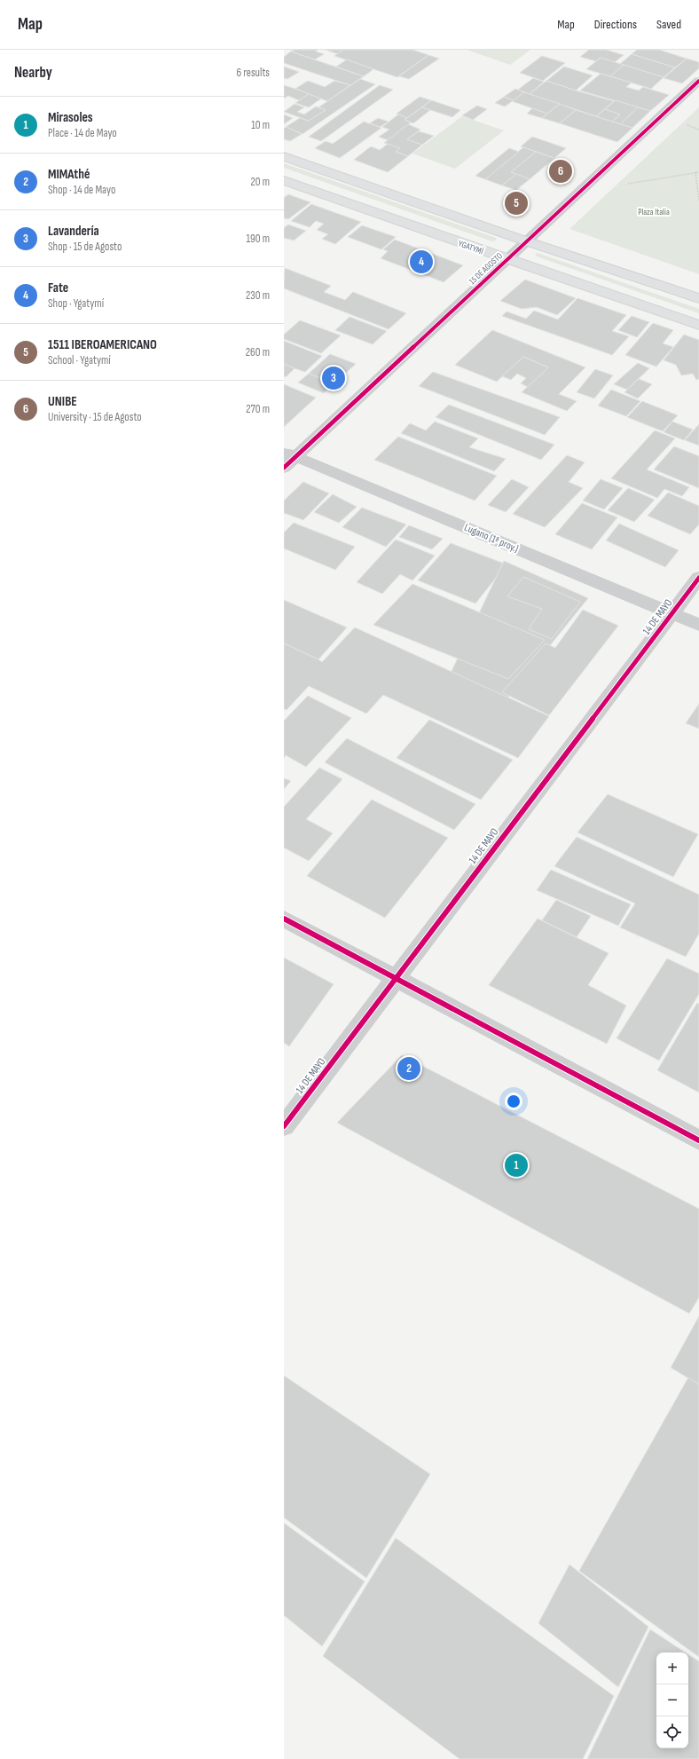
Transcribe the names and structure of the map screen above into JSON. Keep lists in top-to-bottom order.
{
  "streets": {
    "main road": ["YGATYMÍ"],
    "street": ["15 DE AGOSTO", "Lugano (1ª proy.)", "14 DE MAYO"]
  },
  "crossings": [
    ["YGATYMÍ", "15 DE AGOSTO"],
    ["15 DE AGOSTO", "Lugano (1ª proy.)"],
    ["Lugano (1ª proy.)", "14 DE MAYO"]
  ],
  "parks": ["Plaza Italia"],
  "page": {
    "header": "Map",
    "nav": ["Map", "Directions", "Saved"],
    "heading": ["Nearby", "6 results"],
    "list": [
      {
        "mark": "1",
        "name": "Mirasoles",
        "note": "Place · 14 de Mayo",
        "value": "10 m"
      },
      {
        "mark": "2",
        "name": "MIMAthé",
        "note": "Shop · 14 de Mayo",
        "value": "20 m"
      },
      {
        "mark": "3",
        "name": "Lavandería",
        "note": "Shop · 15 de Agosto",
        "value": "190 m"
      },
      {
        "mark": "4",
        "name": "Fate",
        "note": "Shop · Ygatymí",
        "value": "230 m"
      },
      {
        "mark": "5",
        "name": "1511 IBEROAMERICANO",
        "note": "School · Ygatymí",
        "value": "260 m"
      },
      {
        "mark": "6",
        "name": "UNIBE",
        "note": "University · 15 de Agosto",
        "value": "270 m"
      }
    ],
    "pins": [
      "6",
      "5",
      "4",
      "3",
      "2",
      "1"
    ],
    "map_buttons": ["+", "−"]
  }
}
